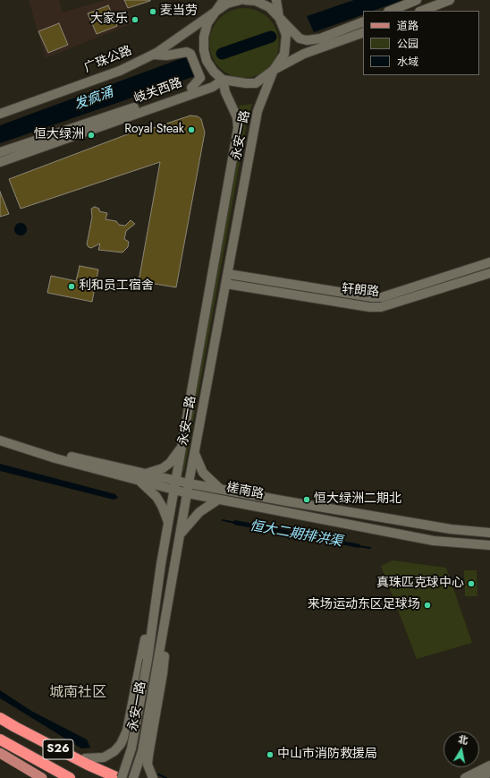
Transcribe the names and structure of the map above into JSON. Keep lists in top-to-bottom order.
{
  "streets": {
    "highway": ["S26"],
    "main road": [
      "广珠公路",
      "岐关西路",
      "永安一路",
      "轩朗路",
      "槎南路"
    ]
  },
  "crossings": [
    ["岐关西路", "永安一路"],
    ["永安一路", "轩朗路"],
    ["永安一路", "槎南路"]
  ],
  "districts": ["城南社区"],
  "water": ["发疯涌", "恒大二期排洪渠"],
  "places": [
    "麦当劳",
    "大家乐",
    "Royal Steak",
    "恒大绿洲",
    "利和员工宿舍",
    "恒大绿洲二期北",
    "真珠匹克球中心",
    "来场运动东区足球场",
    "中山市消防救援局"
  ],
  "legend": ["道路", "公园", "水域"],
  "north": "top"
}
